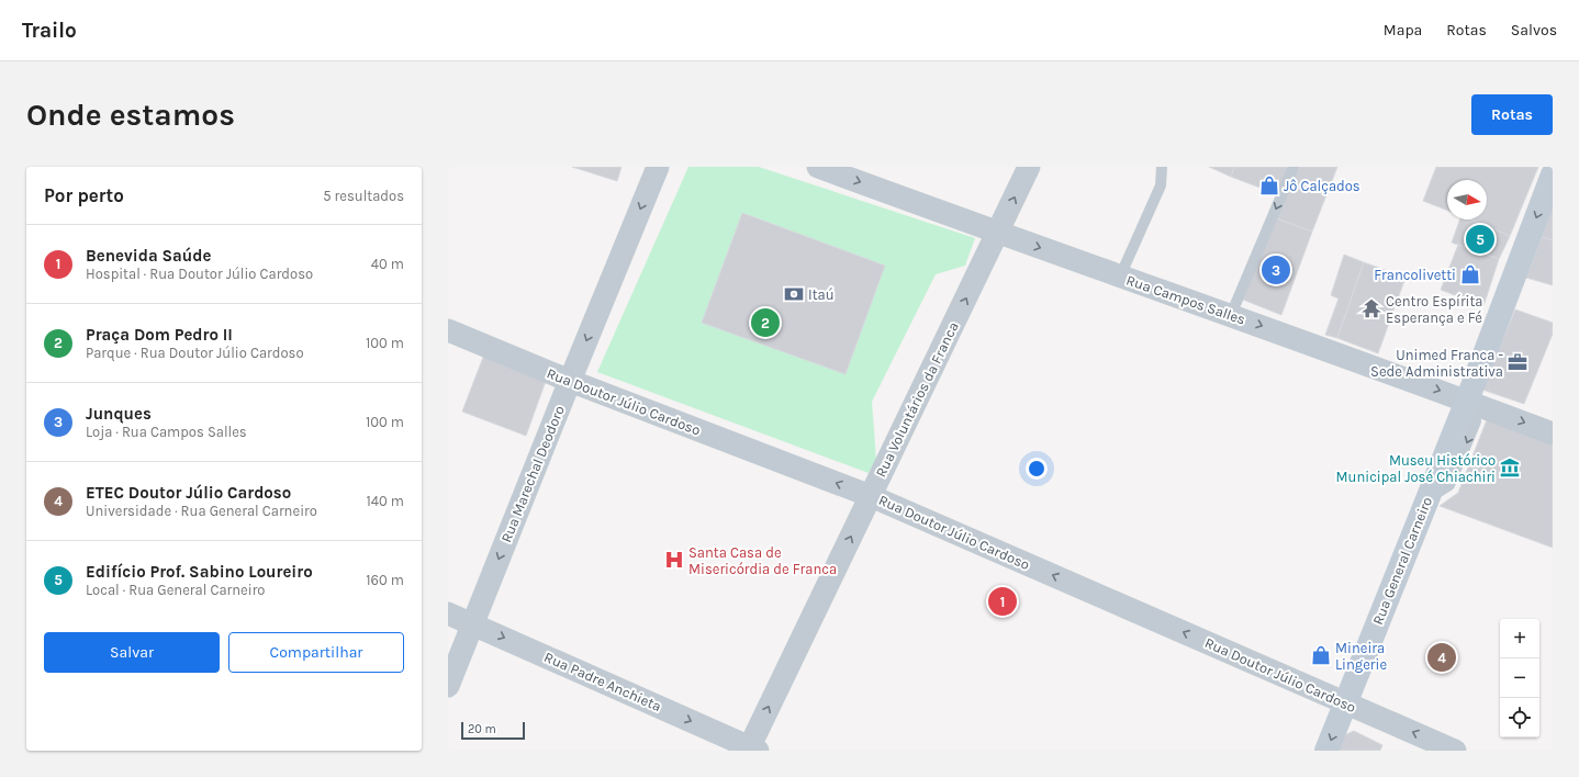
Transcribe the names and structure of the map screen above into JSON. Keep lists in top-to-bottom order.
{
  "streets": {
    "street": [
      "Rua Campos Salles",
      "Rua Voluntários da Franca",
      "Rua Doutor Júlio Cardoso",
      "Rua Marechal Deodoro",
      "Rua General Carneiro",
      "Rua Padre Anchieta"
    ]
  },
  "crossings": [
    ["Rua Campos Salles", "Rua Voluntários da Franca"],
    ["Rua Campos Salles", "Rua General Carneiro"],
    ["Rua Voluntários da Franca", "Rua Doutor Júlio Cardoso"],
    ["Rua Voluntários da Franca", "Rua Padre Anchieta"],
    ["Rua Doutor Júlio Cardoso", "Rua Marechal Deodoro"],
    ["Rua Doutor Júlio Cardoso", "Rua General Carneiro"],
    ["Rua Marechal Deodoro", "Rua Padre Anchieta"]
  ],
  "one_way": [
    "Rua Campos Salles",
    "Rua Voluntários da Franca",
    "Rua Doutor Júlio Cardoso",
    "Rua Marechal Deodoro",
    "Rua General Carneiro",
    "Rua Padre Anchieta"
  ],
  "places": {
    "shop": ["Jô Calçados", "Francolivetti", "Mineira Lingerie"],
    "bank": ["Itaú"],
    "temple": ["Centro Espírita Esperança e Fé"],
    "office": ["Unimed Franca - Sede Administrativa"],
    "museum": ["Museu Histórico Municipal José Chiachiri"],
    "hospital": ["Santa Casa de Misericórdia de Franca"]
  },
  "scale_bar": "20 m",
  "north": "right",
  "page": {
    "header": "Trailo",
    "nav": ["Mapa", "Rotas", "Salvos"],
    "buttons": [
      "Rotas",
      ["Salvar", "Compartilhar"]
    ],
    "title": "Onde estamos",
    "heading": ["Por perto", "5 resultados"],
    "pins": [
      "5",
      "3",
      "2",
      "1",
      "4"
    ],
    "list": [
      {
        "mark": "1",
        "name": "Benevida Saúde",
        "note": "Hospital · Rua Doutor Júlio Cardoso",
        "value": "40 m"
      },
      {
        "mark": "2",
        "name": "Praça Dom Pedro II",
        "note": "Parque · Rua Doutor Júlio Cardoso",
        "value": "100 m"
      },
      {
        "mark": "3",
        "name": "Junques",
        "note": "Loja · Rua Campos Salles",
        "value": "100 m"
      },
      {
        "mark": "4",
        "name": "ETEC Doutor Júlio Cardoso",
        "note": "Universidade · Rua General Carneiro",
        "value": "140 m"
      },
      {
        "mark": "5",
        "name": "Edifício Prof. Sabino Loureiro",
        "note": "Local · Rua General Carneiro",
        "value": "160 m"
      }
    ],
    "map_buttons": ["+", "−"],
    "scale": "20 m"
  }
}
